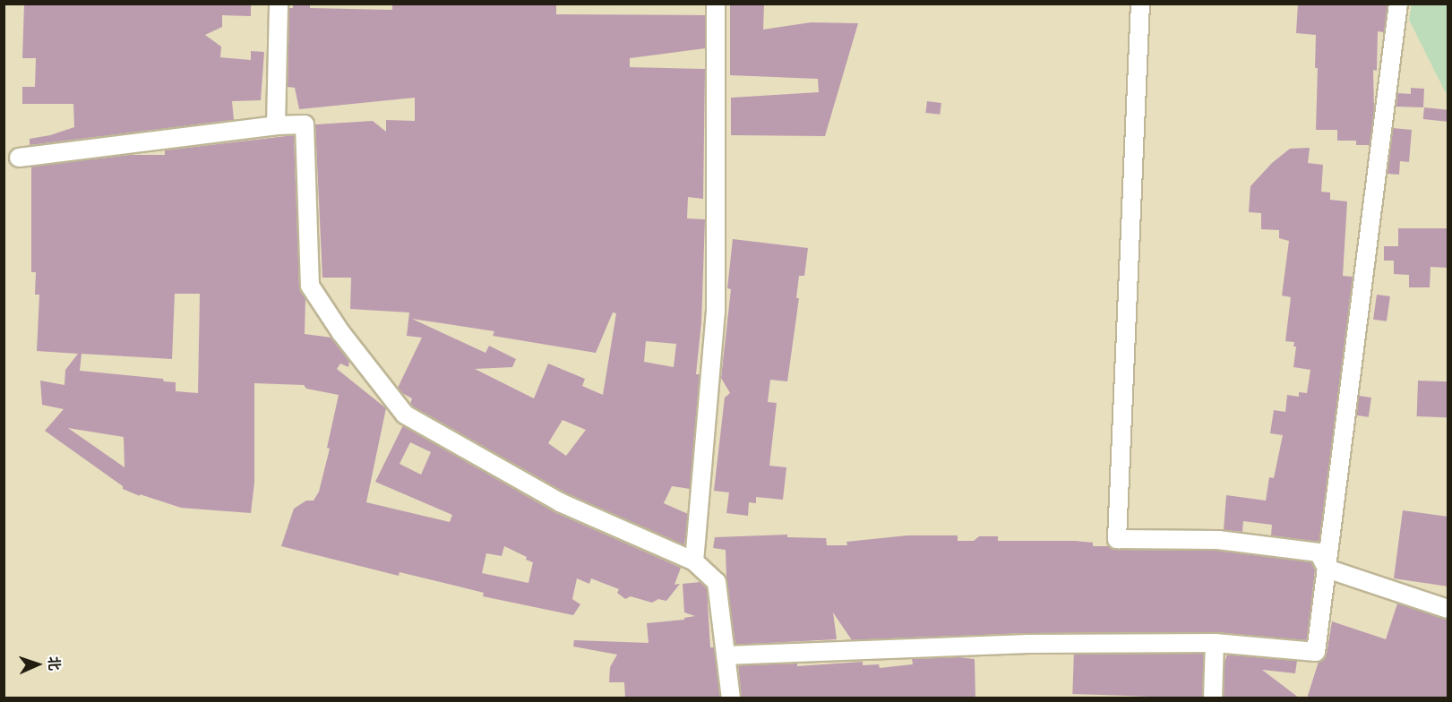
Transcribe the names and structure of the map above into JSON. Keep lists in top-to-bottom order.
{
  "north": "right"
}
